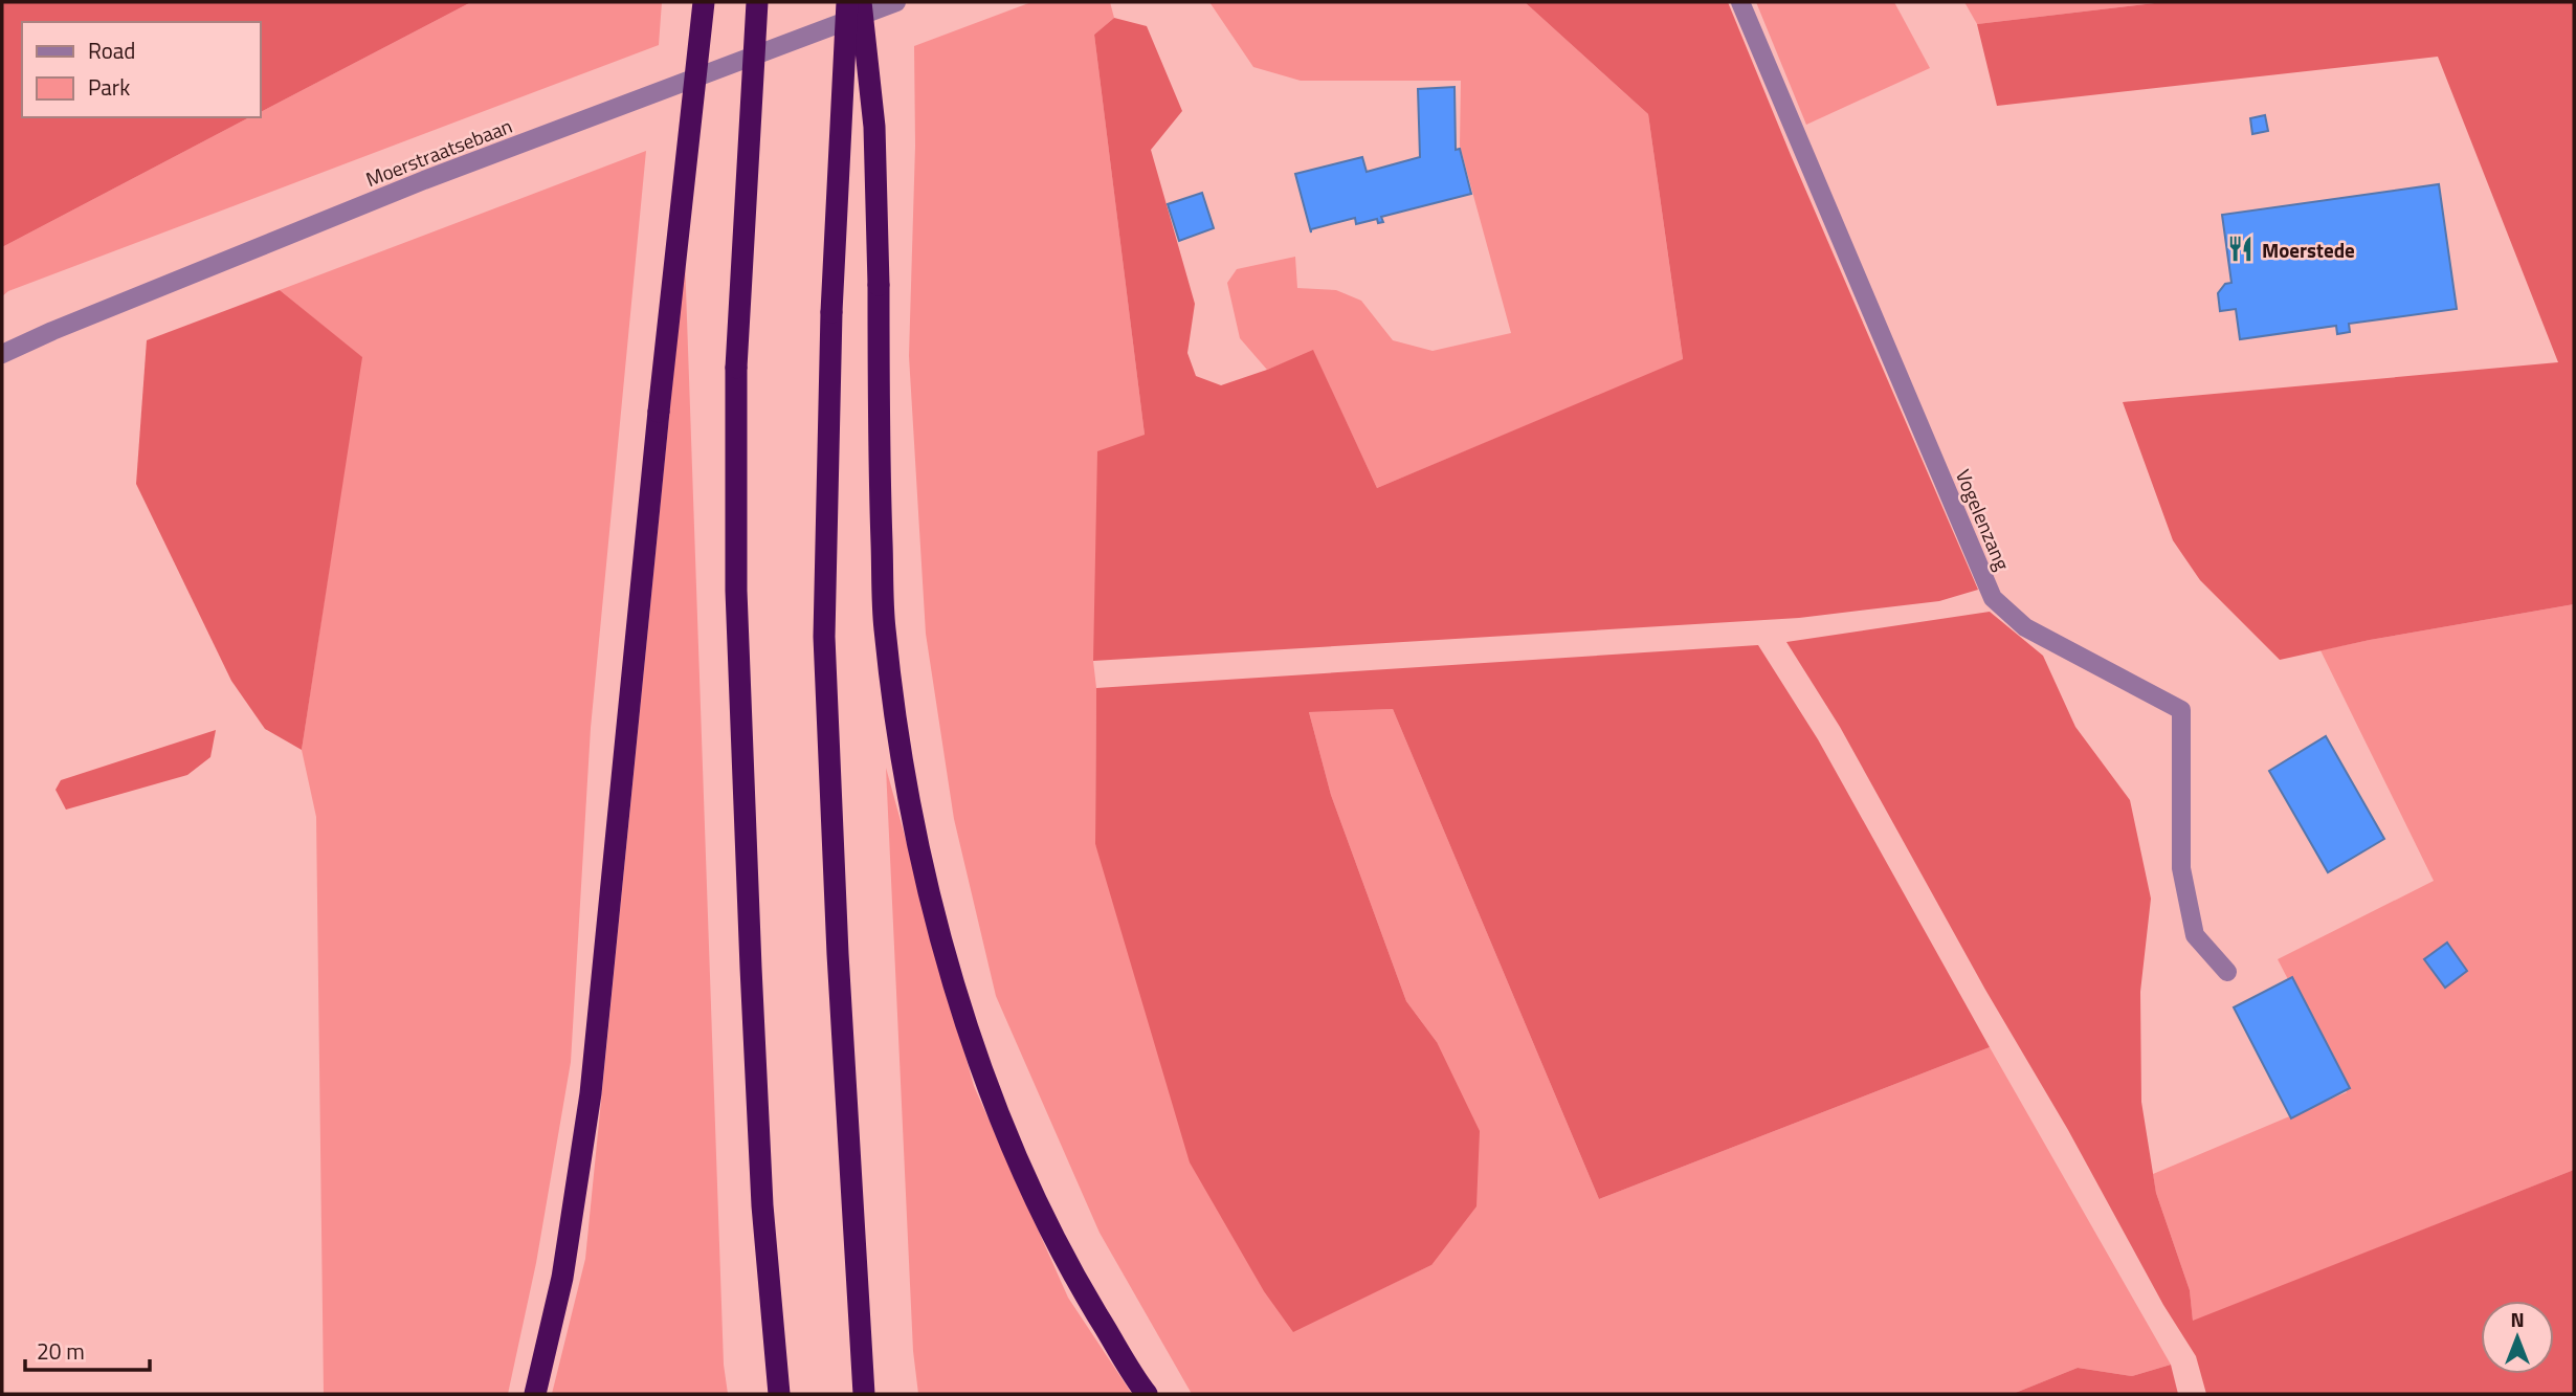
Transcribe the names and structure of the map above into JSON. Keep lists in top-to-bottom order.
{
  "streets": {
    "street": ["Moerstraatsebaan", "Vogelenzang"]
  },
  "places": {
    "restaurant": ["Moerstede"]
  },
  "legend": ["Road", "Park"],
  "scale_bar": "20 m",
  "north": "top"
}
